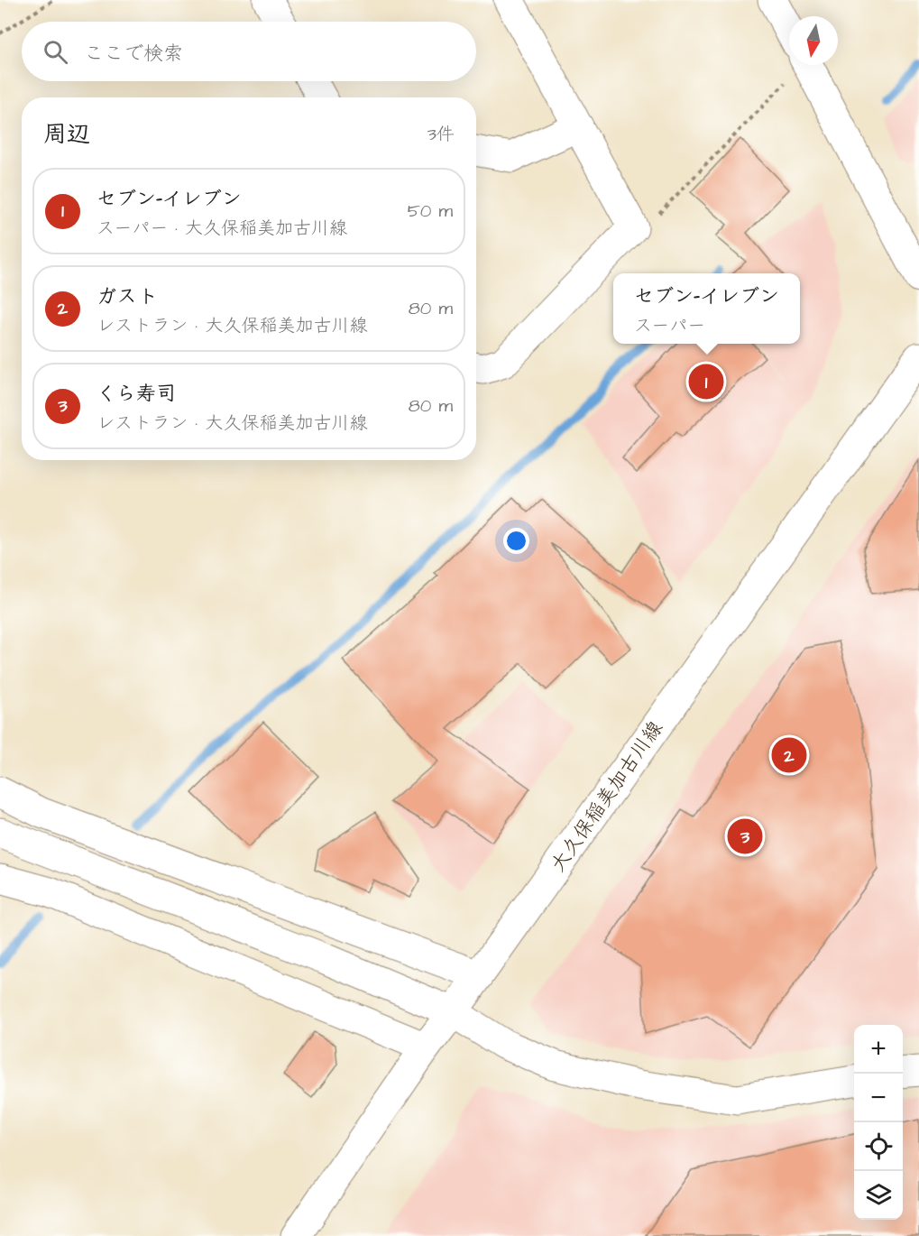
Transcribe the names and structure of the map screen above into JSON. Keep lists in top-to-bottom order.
{
  "streets": {
    "main road": ["大久保稲美加古川線"]
  },
  "north": "bottom",
  "page": {
    "search": "ここで検索",
    "heading": ["周辺", "3件"],
    "list": [
      {
        "mark": "1",
        "name": "セブン-イレブン",
        "note": "スーパー · 大久保稲美加古川線",
        "value": "50 m"
      },
      {
        "mark": "2",
        "name": "ガスト",
        "note": "レストラン · 大久保稲美加古川線",
        "value": "80 m"
      },
      {
        "mark": "3",
        "name": "くら寿司",
        "note": "レストラン · 大久保稲美加古川線",
        "value": "80 m"
      }
    ],
    "popup": ["セブン-イレブン", "スーパー"],
    "pins": ["1", "2", "3"],
    "map_buttons": ["+", "−"]
  }
}
